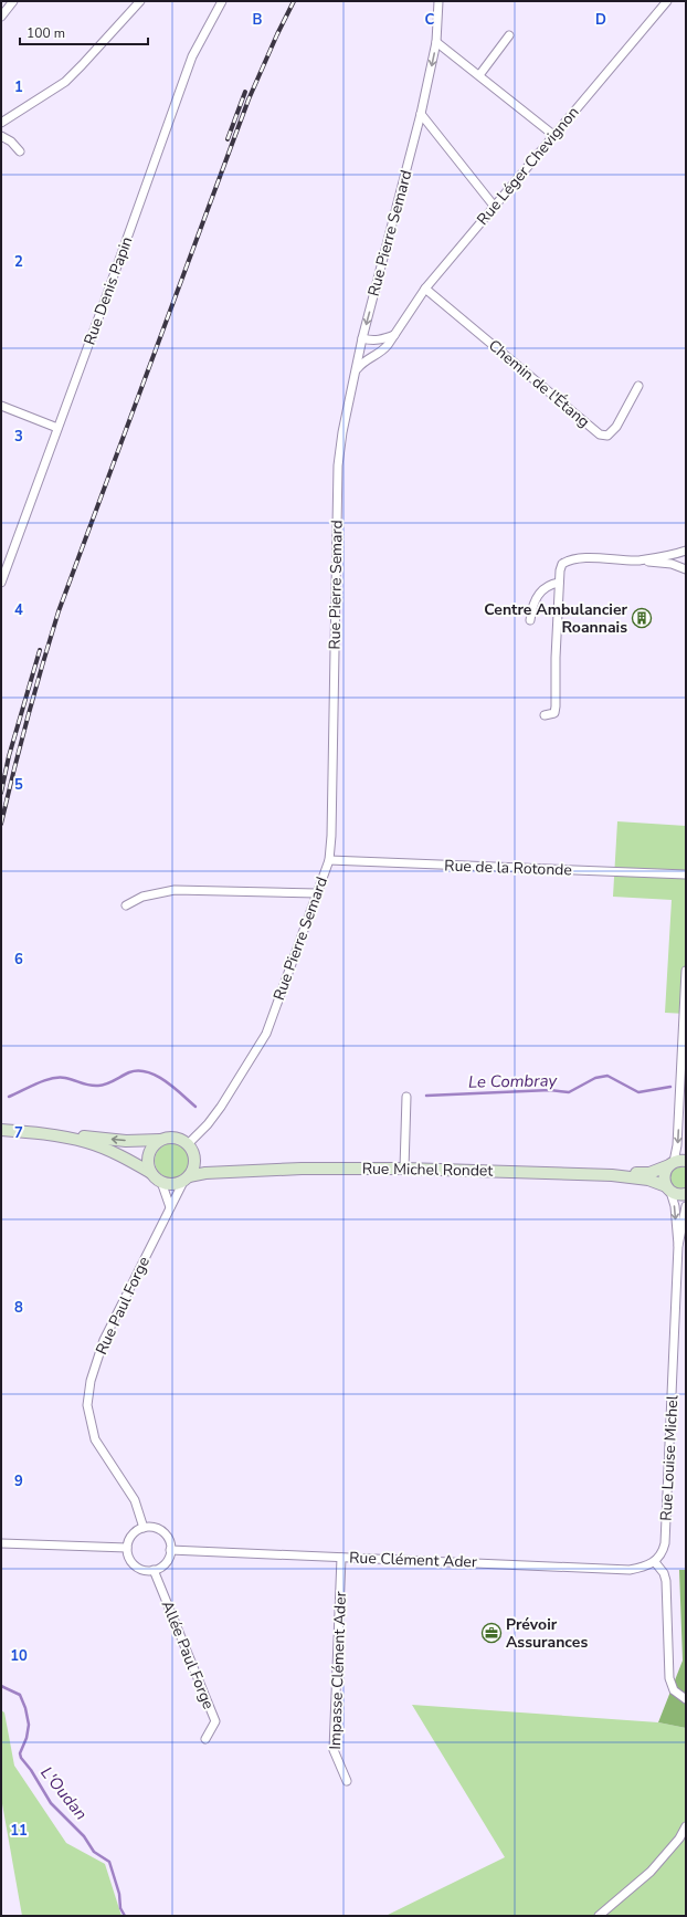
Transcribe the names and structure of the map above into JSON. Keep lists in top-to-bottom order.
{
  "streets": {
    "street": [
      "Rue Léger Chevignon",
      "Rue Pierre Semard",
      "Rue Denis Papin",
      "Chemin de l'Étang",
      "Rue de la Rotonde",
      "Rue Michel Rondet",
      "Rue Paul Forge",
      "Rue Louise Michel",
      "Rue Clément Ader",
      "Allée Paul Forge",
      "Impasse Clément Ader"
    ]
  },
  "crossings": [
    ["Rue Léger Chevignon", "Rue Pierre Semard"],
    ["Rue Léger Chevignon", "Chemin de l'Étang"],
    ["Rue Pierre Semard", "Rue de la Rotonde"],
    ["Rue Pierre Semard", "Rue Michel Rondet"],
    ["Rue Pierre Semard", "Rue Paul Forge"],
    ["Rue Michel Rondet", "Rue Paul Forge"],
    ["Rue Michel Rondet", "Rue Louise Michel"],
    ["Rue Paul Forge", "Rue Clément Ader"],
    ["Rue Paul Forge", "Allée Paul Forge"],
    ["Rue Louise Michel", "Rue Clément Ader"],
    ["Rue Clément Ader", "Allée Paul Forge"],
    ["Rue Clément Ader", "Impasse Clément Ader"]
  ],
  "water": ["Le Combray", "L'Oudan"],
  "places": {
    "building": ["Centre Ambulancier Roannais"],
    "office": ["Prévoir Assurances"]
  },
  "scale_bar": "100 m",
  "grid": {
    "columns": ["B", "C", "D"],
    "rows": [
      "1",
      "2",
      "3",
      "4",
      "5",
      "6",
      "7",
      "8",
      "9",
      "10",
      "11"
    ]
  }
}
